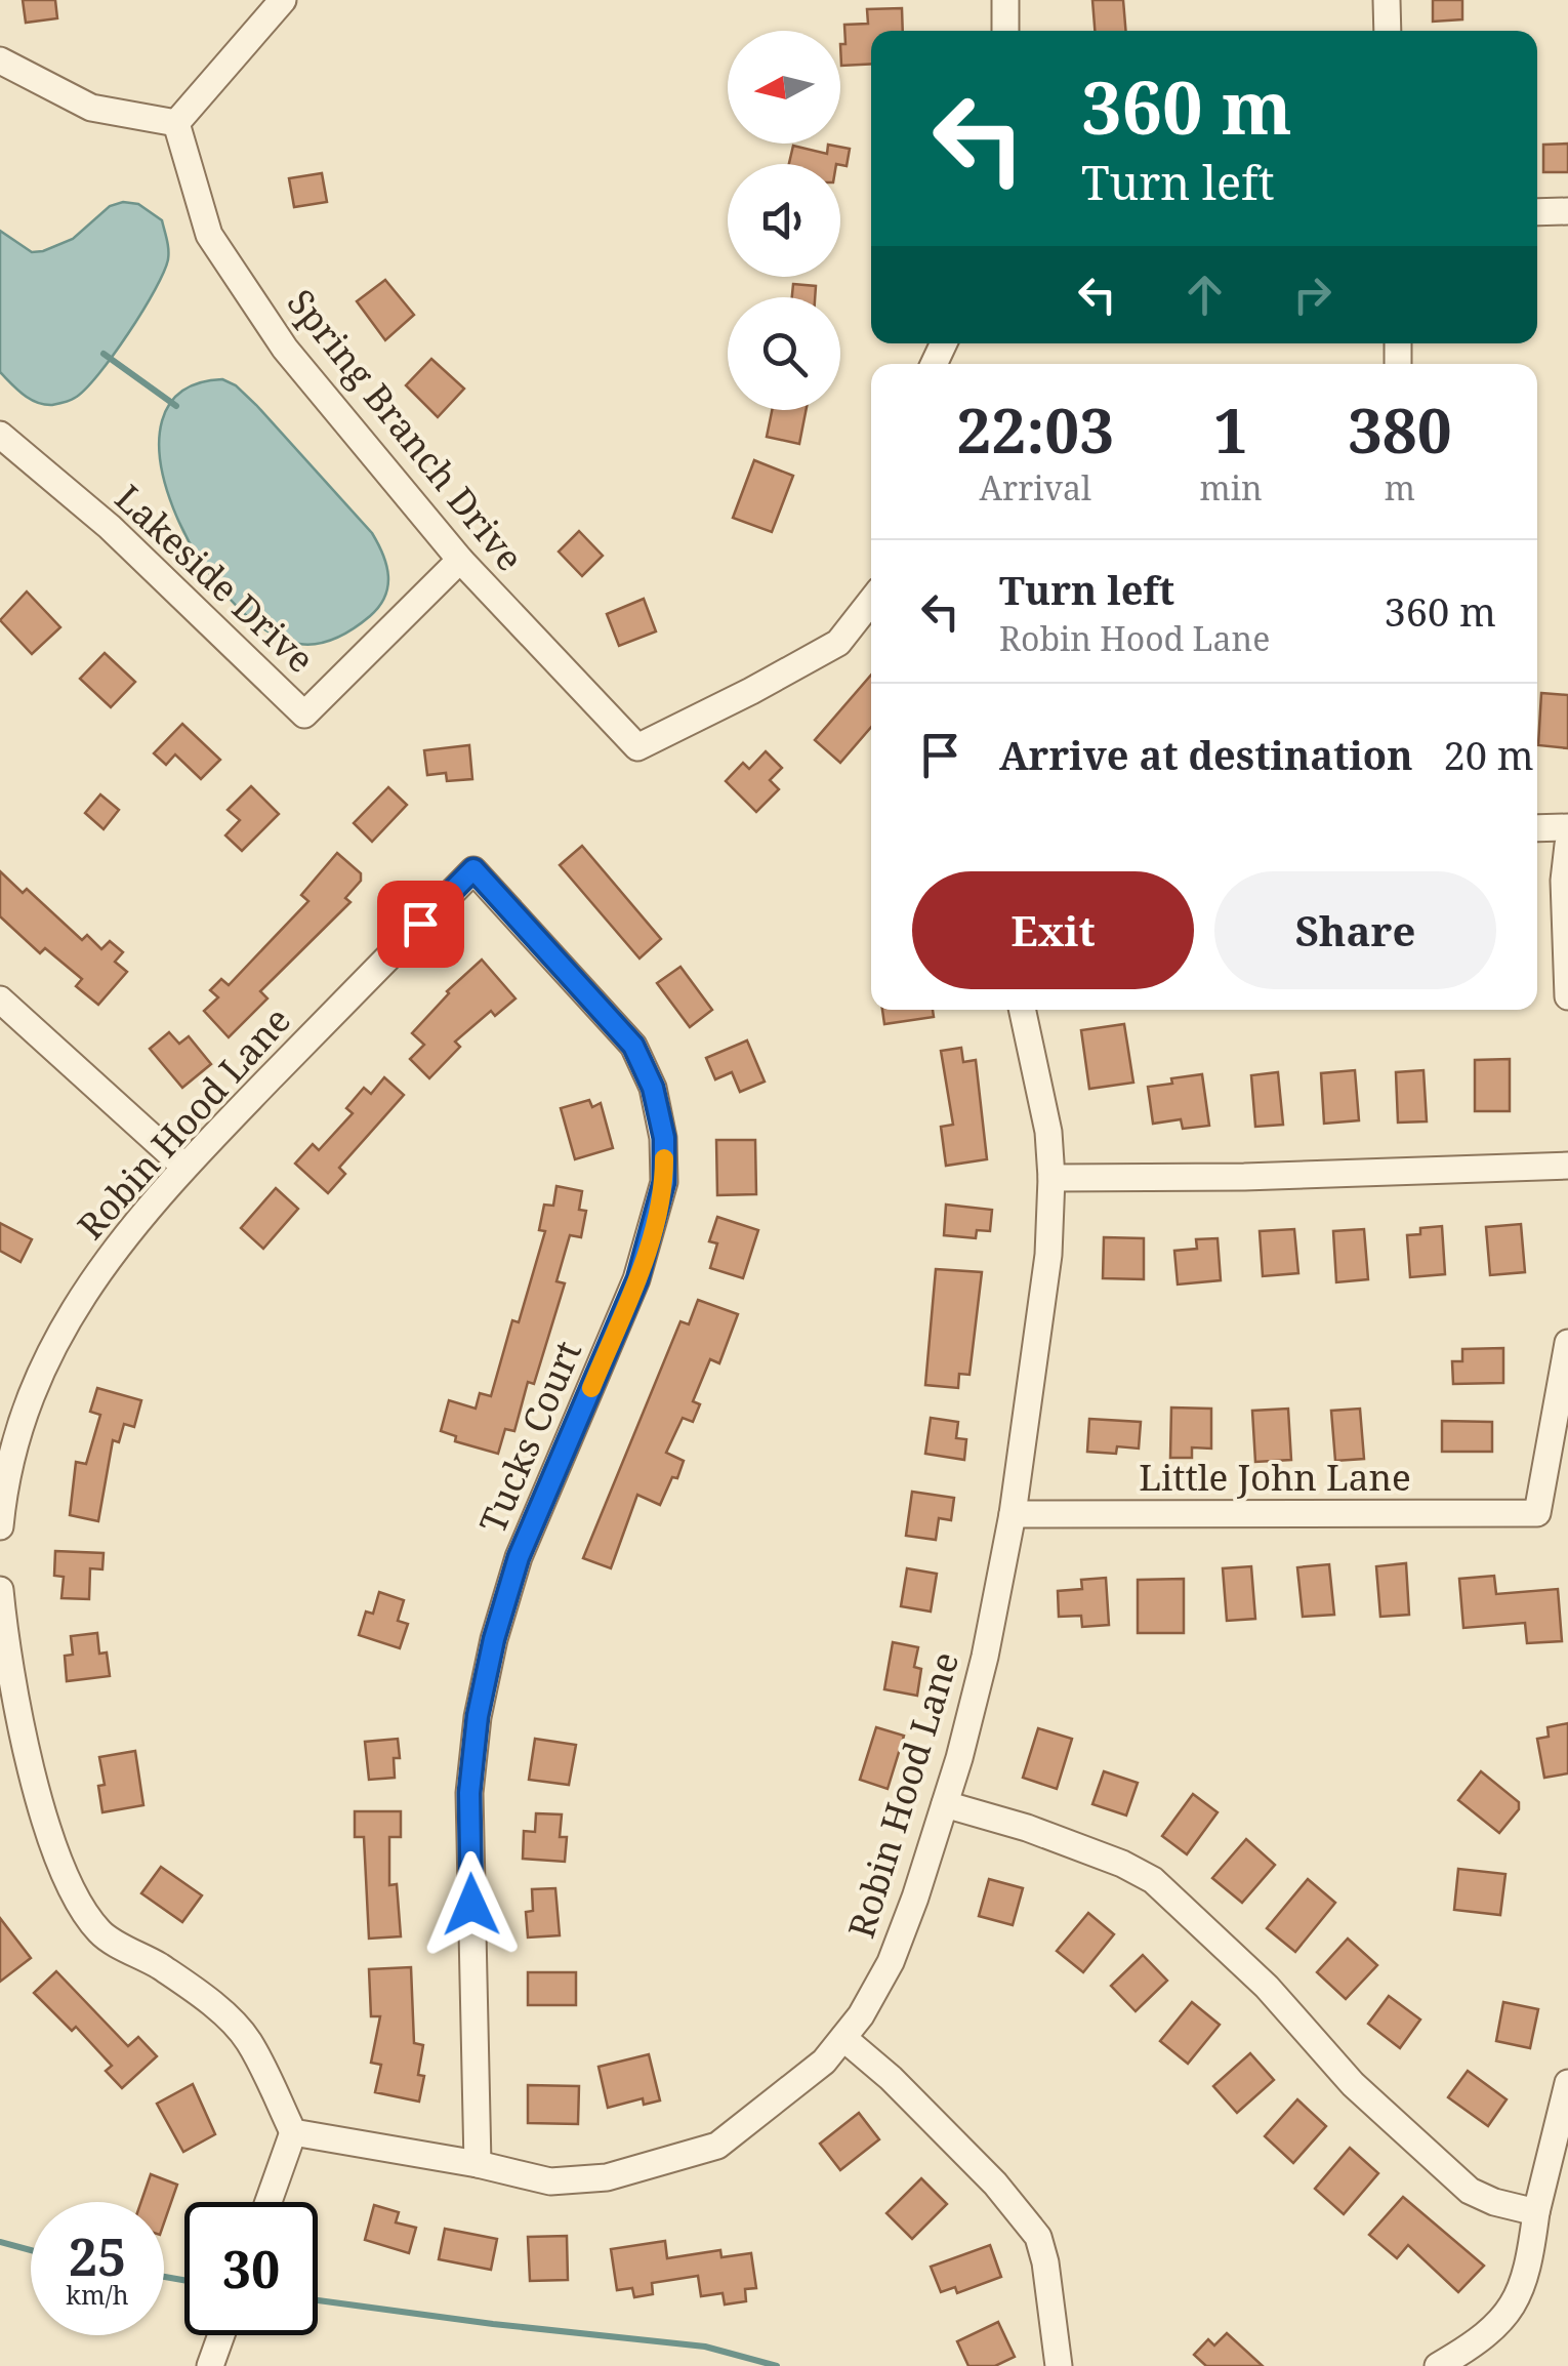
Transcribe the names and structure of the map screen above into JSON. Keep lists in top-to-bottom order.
{
  "streets": {
    "street": [
      "Spring Branch Drive",
      "Lakeside Drive",
      "Robin Hood Lane",
      "Tucks Court",
      "Little John Lane"
    ]
  },
  "crossings": [
    ["Spring Branch Drive", "Lakeside Drive"],
    ["Robin Hood Lane", "Tucks Court"],
    ["Robin Hood Lane", "Little John Lane"]
  ],
  "north": "left",
  "page": {
    "turn": ["360 m", "Turn left"],
    "eta": [
      "22:03",
      "Arrival",
      "1",
      "min",
      "380",
      "m"
    ],
    "list": [
      {
        "name": "Turn left",
        "note": "Robin Hood Lane",
        "value": "360 m"
      },
      {
        "name": "Arrive at destination",
        "value": "20 m"
      }
    ],
    "buttons": ["Exit", "Share"],
    "speed": "25 km/h",
    "limit": "30"
  }
}
